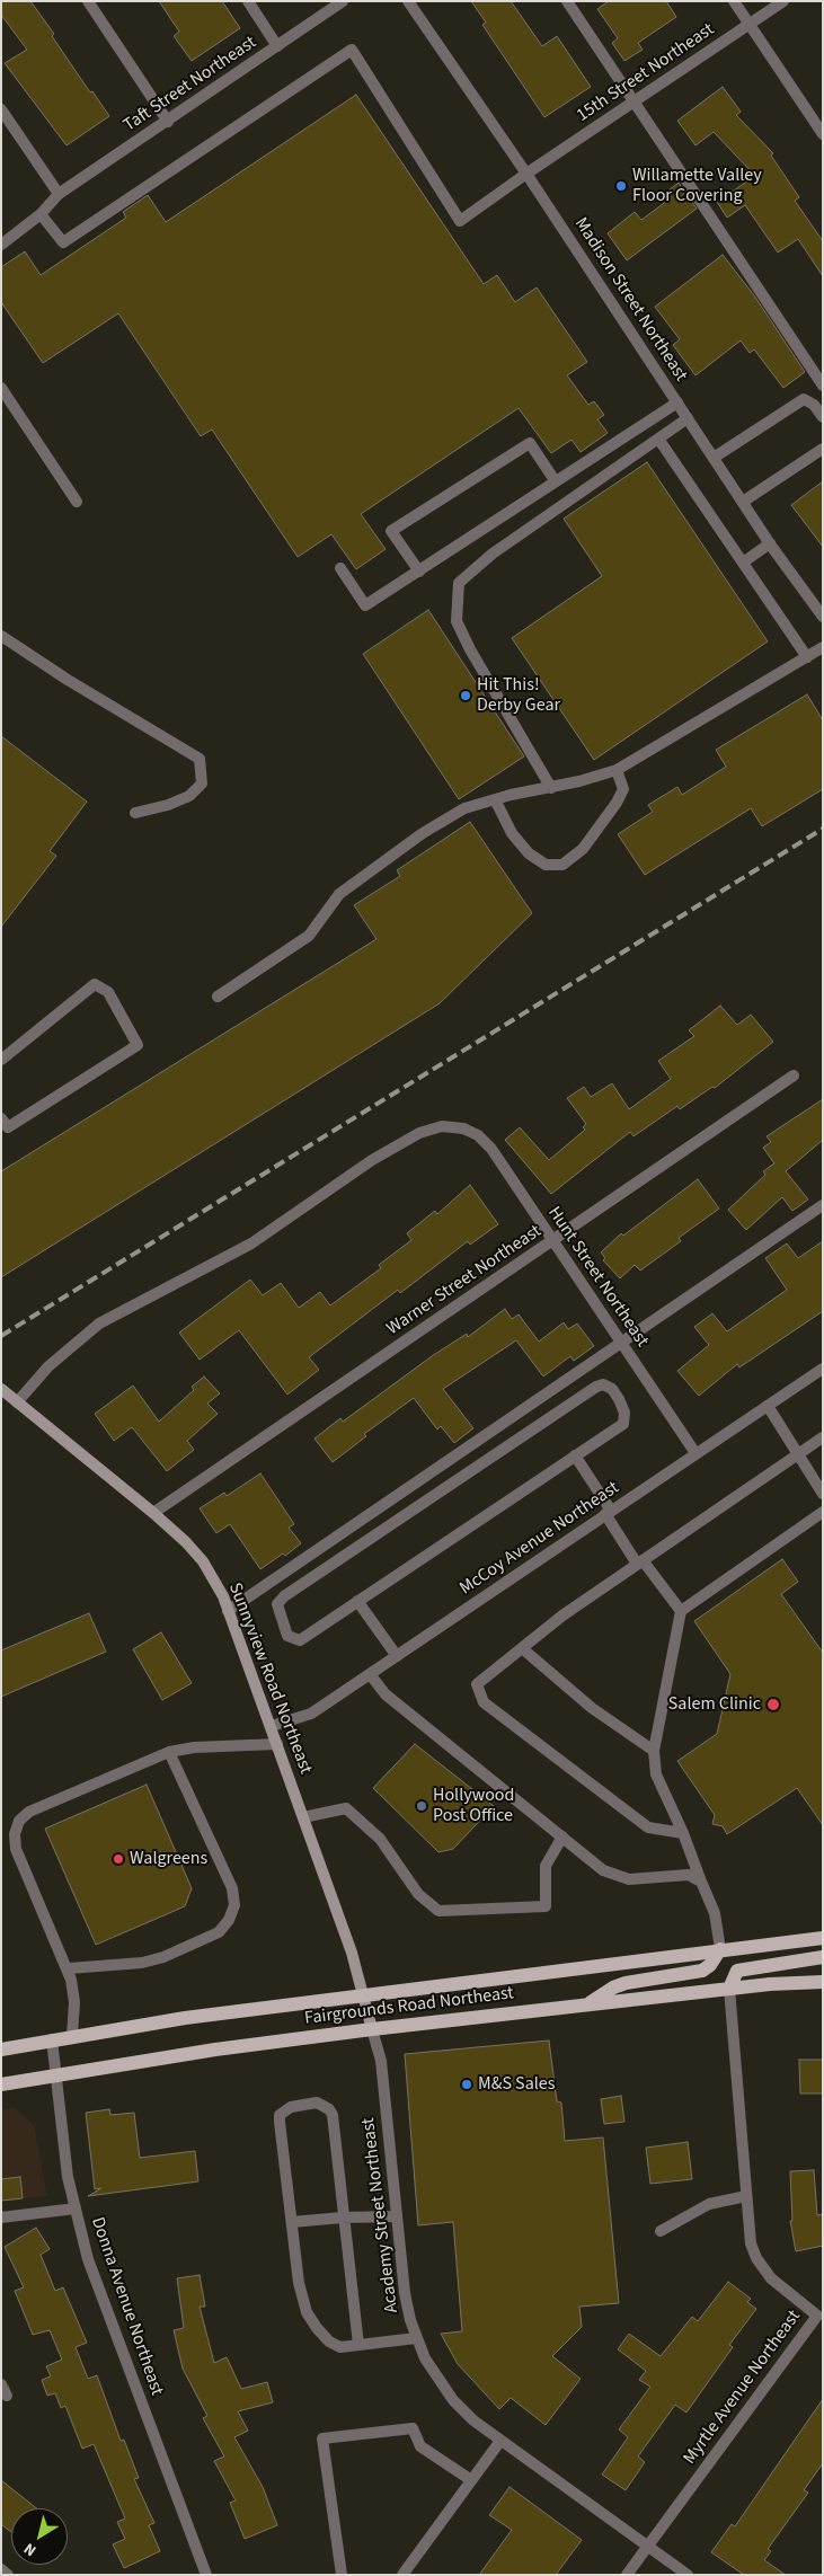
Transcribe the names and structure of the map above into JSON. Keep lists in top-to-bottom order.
{
  "streets": {
    "main road": ["Sunnyview Road Northeast", "Fairgrounds Road Northeast"],
    "street": [
      "15th Street Northeast",
      "Taft Street Northeast",
      "Madison Street Northeast",
      "Hunt Street Northeast",
      "Warner Street Northeast",
      "McCoy Avenue Northeast",
      "Academy Street Northeast",
      "Donna Avenue Northeast",
      "Myrtle Avenue Northeast"
    ]
  },
  "crossings": [
    ["15th Street Northeast", "Taft Street Northeast"],
    ["15th Street Northeast", "Madison Street Northeast"],
    ["Hunt Street Northeast", "Warner Street Northeast"],
    ["Hunt Street Northeast", "McCoy Avenue Northeast"],
    ["Hunt Street Northeast", "Sunnyview Road Northeast"],
    ["Warner Street Northeast", "Sunnyview Road Northeast"],
    ["McCoy Avenue Northeast", "Sunnyview Road Northeast"],
    ["Sunnyview Road Northeast", "Fairgrounds Road Northeast"],
    ["Sunnyview Road Northeast", "Academy Street Northeast"],
    ["Fairgrounds Road Northeast", "Academy Street Northeast"],
    ["Fairgrounds Road Northeast", "Donna Avenue Northeast"],
    ["Fairgrounds Road Northeast", "Myrtle Avenue Northeast"],
    ["Academy Street Northeast", "Myrtle Avenue Northeast"]
  ],
  "places": [
    "Willamette Valley Floor Covering",
    "Hit This! Derby Gear",
    "Salem Clinic",
    "Hollywood Post Office",
    "Walgreens",
    "M&S Sales"
  ],
  "north": "bottom left"
}
